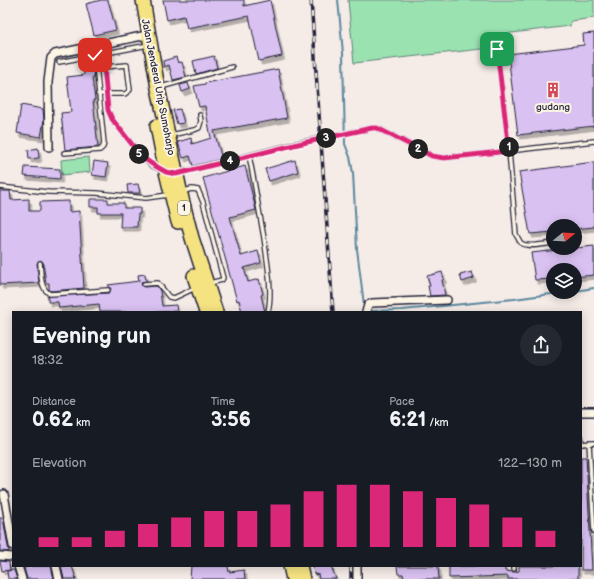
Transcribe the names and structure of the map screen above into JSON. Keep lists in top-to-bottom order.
{
  "streets": {
    "highway": ["Jalan Jenderal Urip Sumoharjo", "1"]
  },
  "places": {
    "building": ["gudang"]
  },
  "north": "right",
  "page": {
    "pins": [
      "3",
      "1",
      "2",
      "5",
      "4"
    ],
    "heading": ["Evening run", "18:32"],
    "stats": [
      ["Distance", "0.62 km"],
      ["Time", "3:56"],
      ["Pace", "6:21 /km"]
    ],
    "chart": ["Elevation", "122–130 m"]
  }
}
